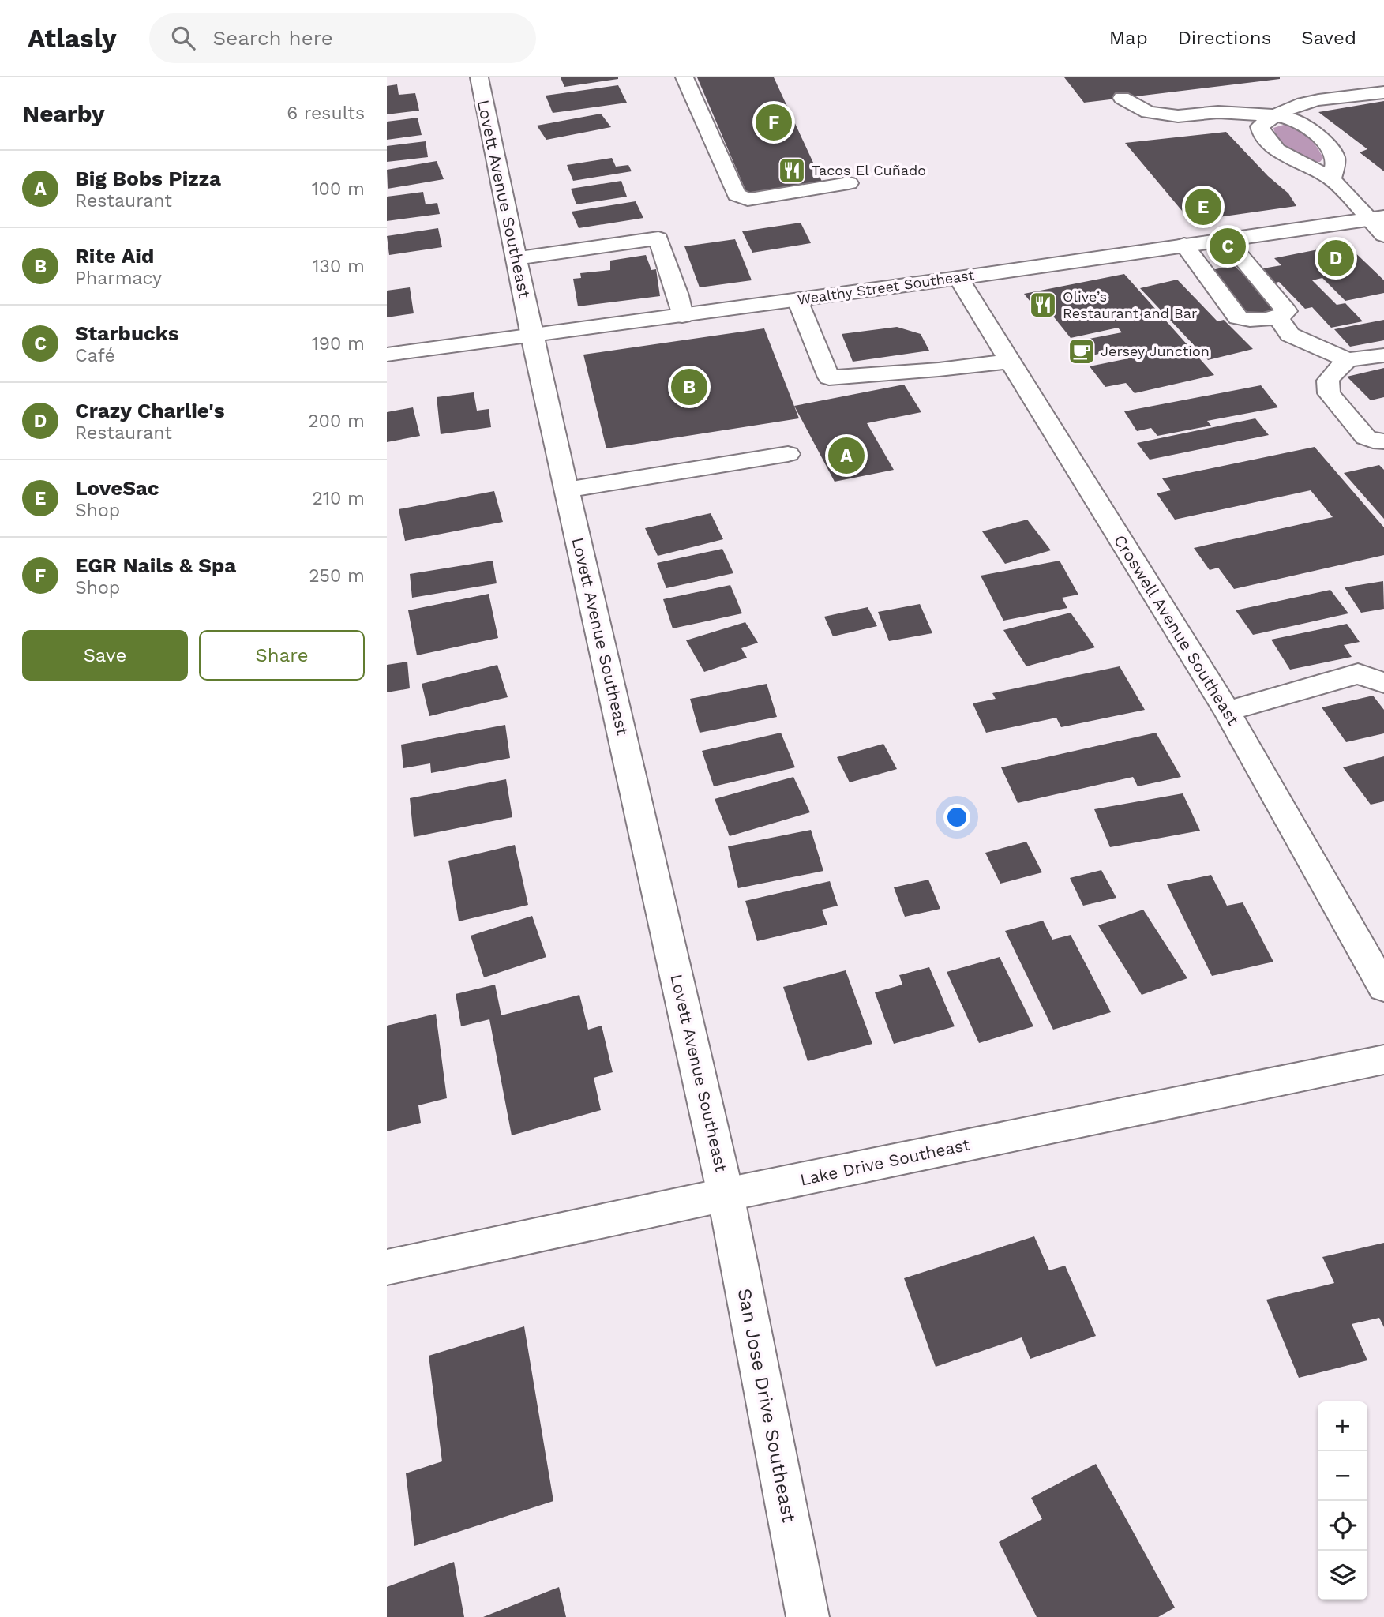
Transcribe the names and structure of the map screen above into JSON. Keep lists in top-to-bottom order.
{
  "streets": {
    "street": [
      "Lovett Avenue Southeast",
      "Wealthy Street Southeast",
      "Croswell Avenue Southeast",
      "Lake Drive Southeast",
      "San Jose Drive Southeast"
    ]
  },
  "crossings": [
    ["Lovett Avenue Southeast", "Wealthy Street Southeast"],
    ["Lovett Avenue Southeast", "Lake Drive Southeast"],
    ["Lovett Avenue Southeast", "San Jose Drive Southeast"],
    ["Wealthy Street Southeast", "Croswell Avenue Southeast"],
    ["Lake Drive Southeast", "San Jose Drive Southeast"]
  ],
  "places": {
    "restaurant": ["Tacos El Cuñado", "Olive’s Restaurant and Bar"],
    "cafe": ["Jersey Junction"]
  },
  "page": {
    "header": "Atlasly",
    "search": "Search here",
    "nav": ["Map", "Directions", "Saved"],
    "heading": ["Nearby", "6 results"],
    "pins": [
      "F",
      "E",
      "C",
      "D",
      "B",
      "A"
    ],
    "list": [
      {
        "mark": "A",
        "name": "Big Bobs Pizza",
        "note": "Restaurant",
        "value": "100 m"
      },
      {
        "mark": "B",
        "name": "Rite Aid",
        "note": "Pharmacy",
        "value": "130 m"
      },
      {
        "mark": "C",
        "name": "Starbucks",
        "note": "Café",
        "value": "190 m"
      },
      {
        "mark": "D",
        "name": "Crazy Charlie's",
        "note": "Restaurant",
        "value": "200 m"
      },
      {
        "mark": "E",
        "name": "LoveSac",
        "note": "Shop",
        "value": "210 m"
      },
      {
        "mark": "F",
        "name": "EGR Nails & Spa",
        "note": "Shop",
        "value": "250 m"
      }
    ],
    "buttons": ["Save", "Share"],
    "map_buttons": ["+", "−"]
  }
}
